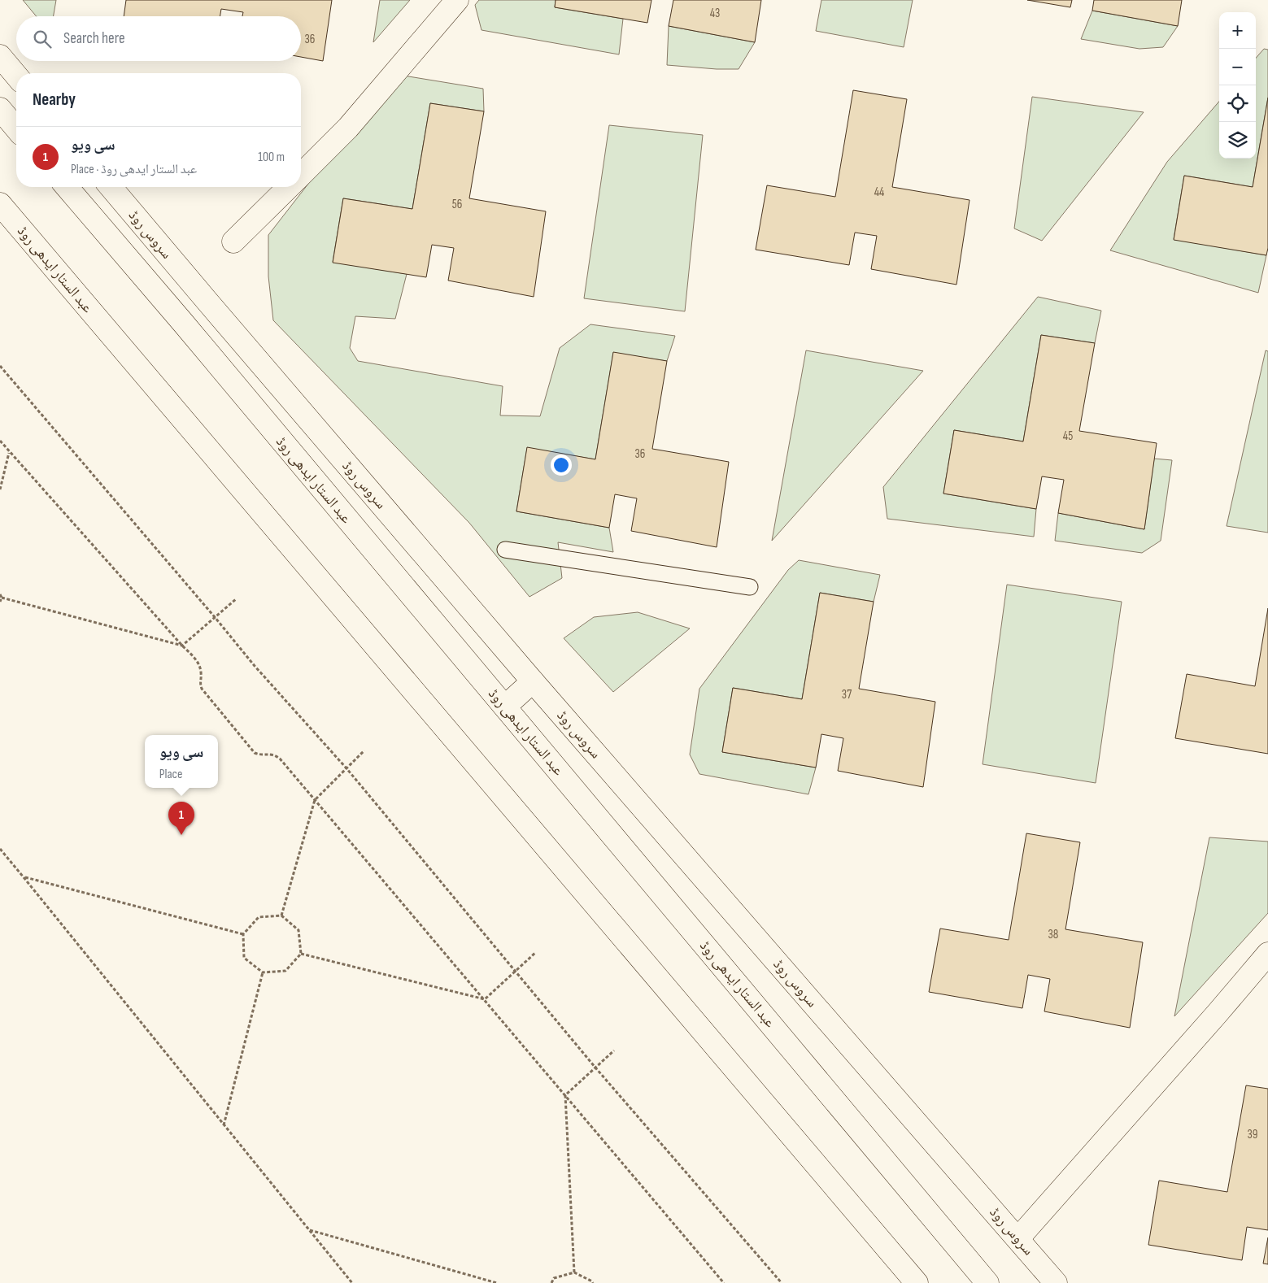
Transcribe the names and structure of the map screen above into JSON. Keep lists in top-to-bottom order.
{
  "streets": {
    "main road": ["سروس روڈ", "عبد الستار ایدھی روڈ"]
  },
  "house_numbers": [
    "43",
    "36",
    "44",
    "56",
    "45",
    "36",
    "37",
    "38",
    "39"
  ],
  "page": {
    "map_buttons": ["+", "−"],
    "search": "Search here",
    "heading": "Nearby",
    "list": [
      {
        "mark": "1",
        "name": "سی ویو",
        "note": "Place · عبد الستار ایدھی روڈ",
        "value": "100 m"
      }
    ],
    "popup": ["سی ویو", "Place"],
    "pins": "1"
  }
}
